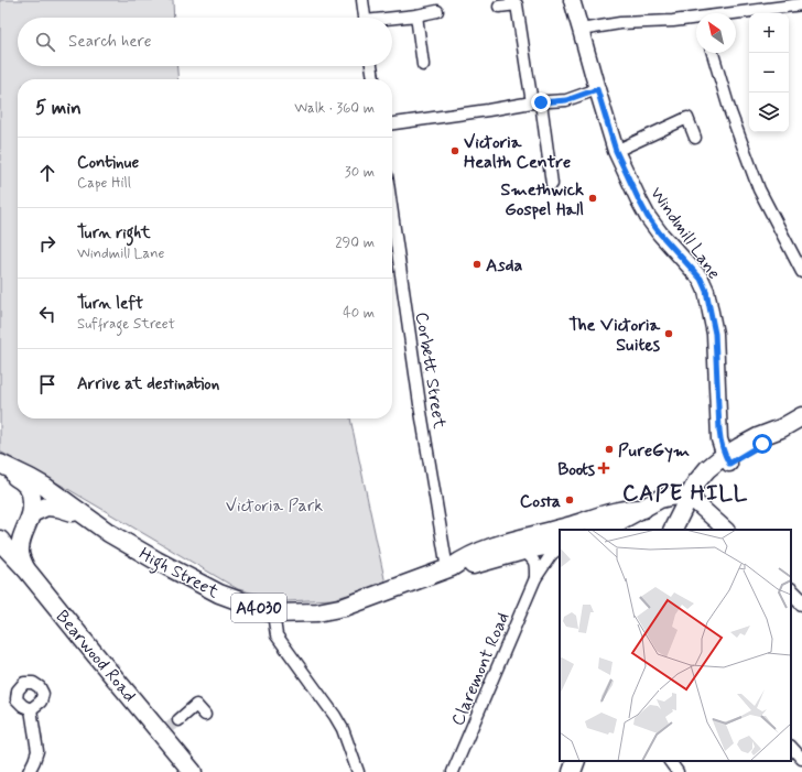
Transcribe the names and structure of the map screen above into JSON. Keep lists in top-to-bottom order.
{
  "streets": {
    "main road": [
      "Windmill Lane",
      "High Street",
      "A4030",
      "Bearwood Road"
    ],
    "street": ["Corbett Street", "Claremont Road"]
  },
  "crossings": [
    ["Corbett Street", "High Street"],
    ["High Street", "A4030"]
  ],
  "districts": ["CAPE HILL"],
  "parks": ["Victoria Park"],
  "places": {
    "other": [
      "Victoria Health Centre",
      "Smethwick Gospel Hall",
      "Asda",
      "The Victoria Suites",
      "PureGym",
      "Costa"
    ],
    "health": ["Boots"]
  },
  "north": "top left",
  "page": {
    "map_buttons": ["+", "−"],
    "search": "Search here",
    "heading": ["5 min", "Walk · 360 m"],
    "list": [
      ["Continue", "Cape Hill", "30 m"],
      ["Turn right", "Windmill Lane", "290 m"],
      ["Turn left", "Suffrage Street", "40 m"],
      "Arrive at destination"
    ]
  }
}
